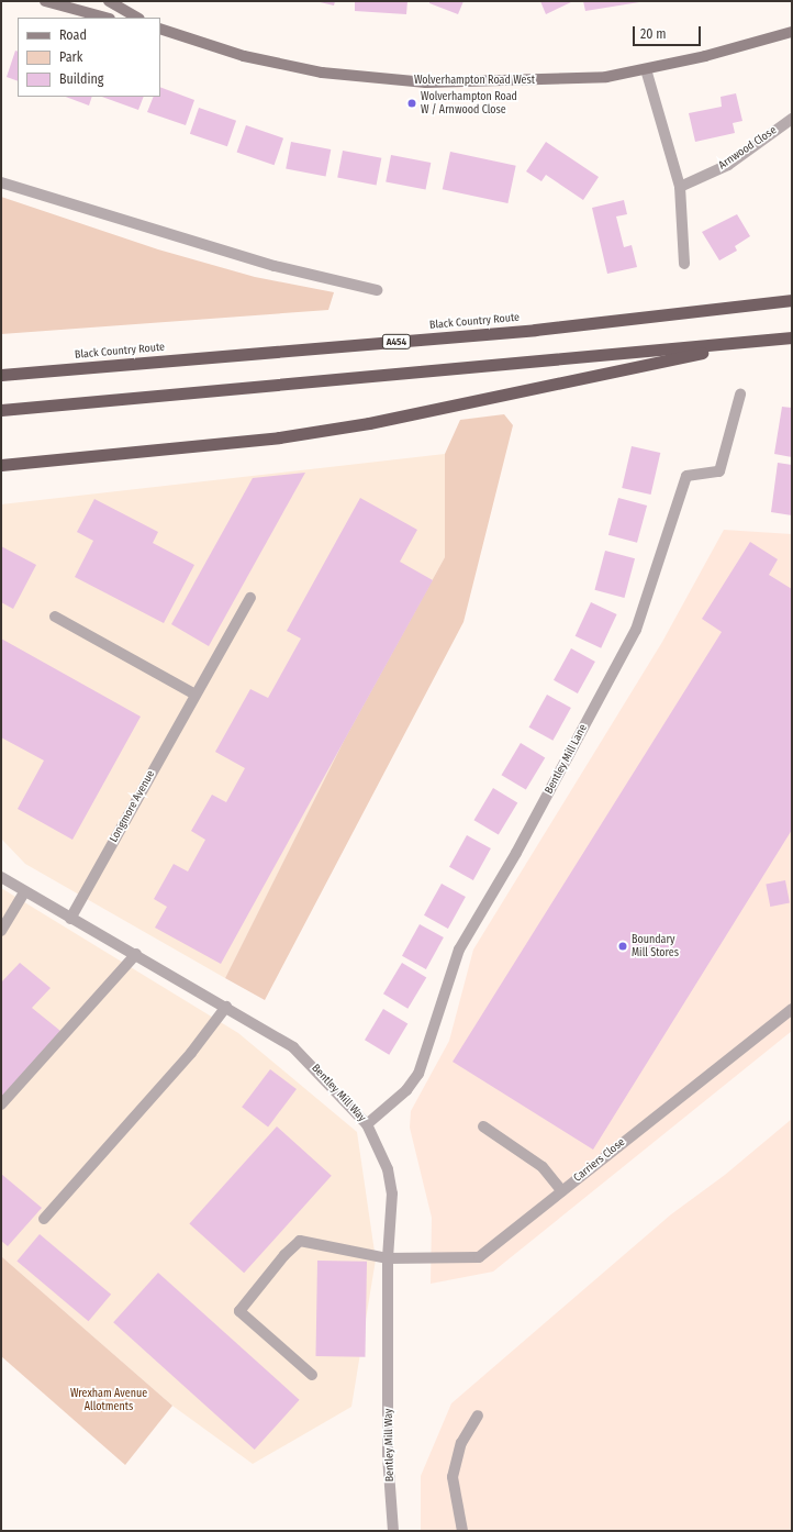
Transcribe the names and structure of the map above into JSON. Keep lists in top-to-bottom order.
{
  "streets": {
    "highway": ["Black Country Route", "A454"],
    "main road": ["Wolverhampton Road West"],
    "street": [
      "Arnwood Close",
      "Bentley Mill Lane",
      "Longmore Avenue",
      "Bentley Mill Way",
      "Carriers Close"
    ]
  },
  "crossings": [
    ["Bentley Mill Lane", "Bentley Mill Way"],
    ["Longmore Avenue", "Bentley Mill Way"],
    ["Bentley Mill Way", "Carriers Close"]
  ],
  "parks": ["Wrexham Avenue Allotments"],
  "places": ["Wolverhampton Road W / Arnwood Close", "Boundary Mill Stores"],
  "legend": ["Road", "Park", "Building"],
  "scale_bar": "20 m"
}
